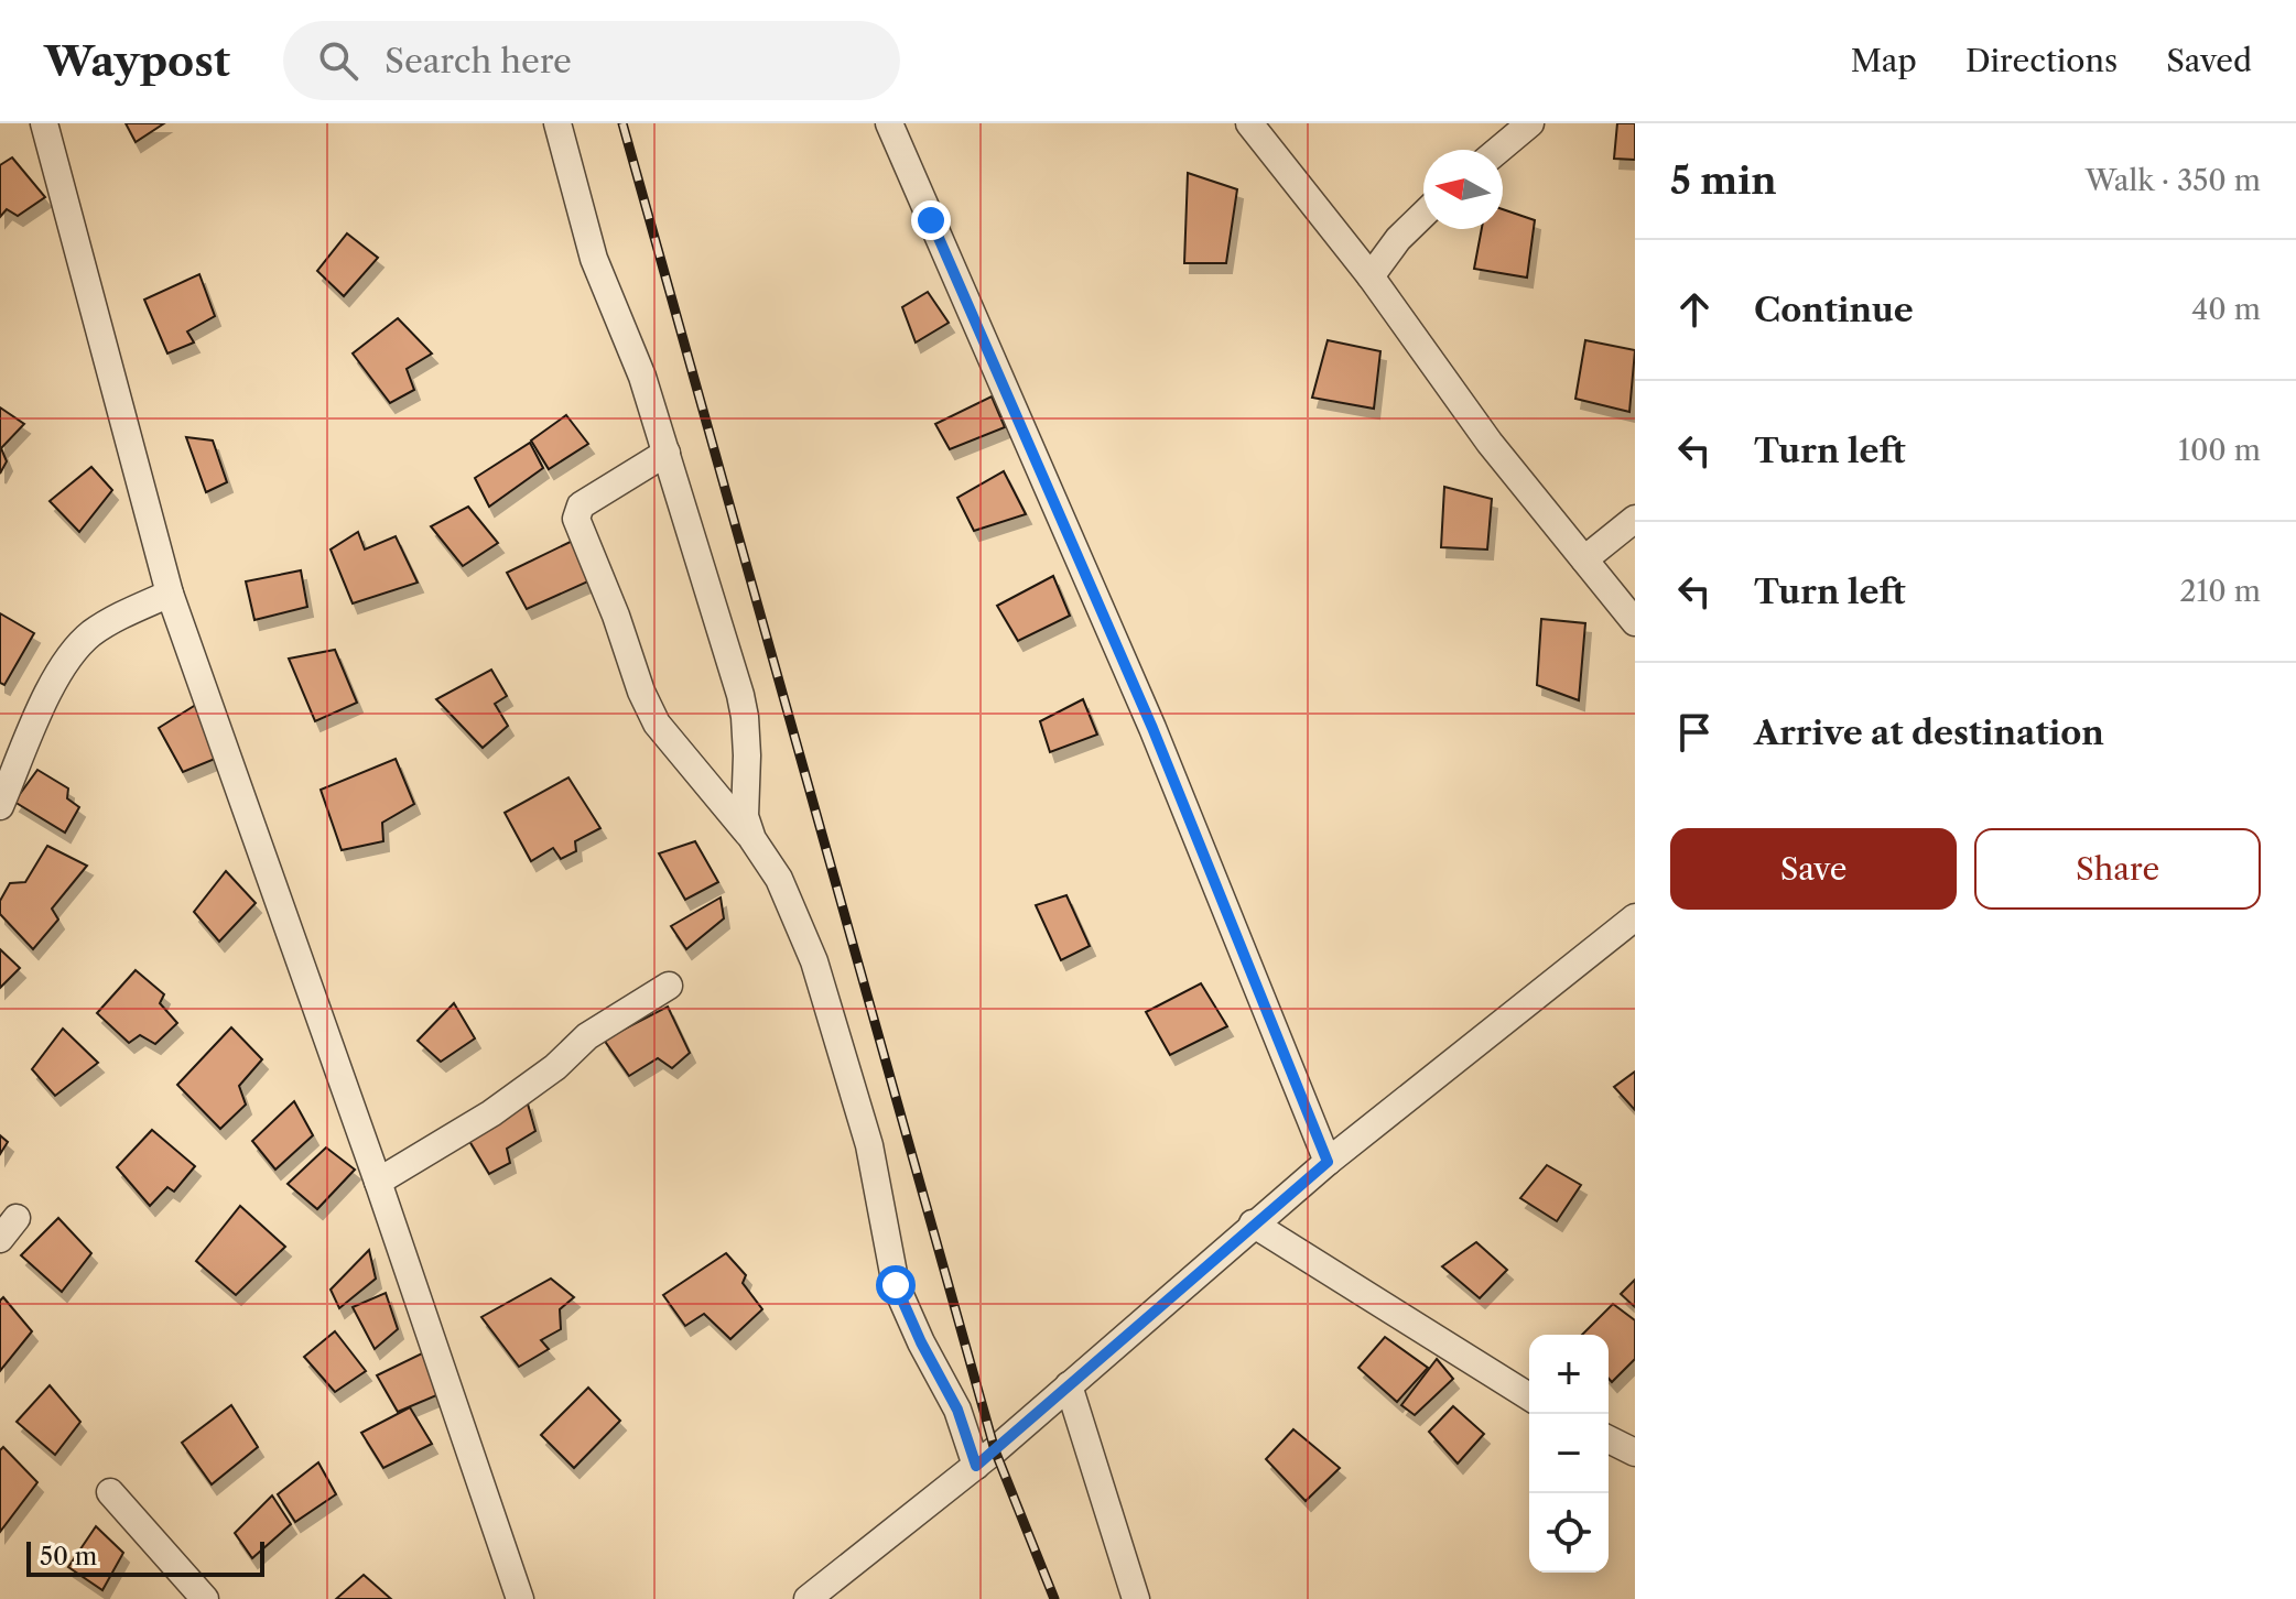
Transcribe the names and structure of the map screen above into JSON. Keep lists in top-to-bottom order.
{
  "scale_bar": "50 m",
  "north": "left",
  "page": {
    "header": "Waypost",
    "search": "Search here",
    "nav": ["Map", "Directions", "Saved"],
    "heading": ["5 min", "Walk · 350 m"],
    "list": [
      ["Continue", "40 m"],
      ["Turn left", "100 m"],
      ["Turn left", "210 m"],
      "Arrive at destination"
    ],
    "buttons": ["Save", "Share"],
    "map_buttons": ["+", "−"],
    "scale": "50 m"
  }
}
